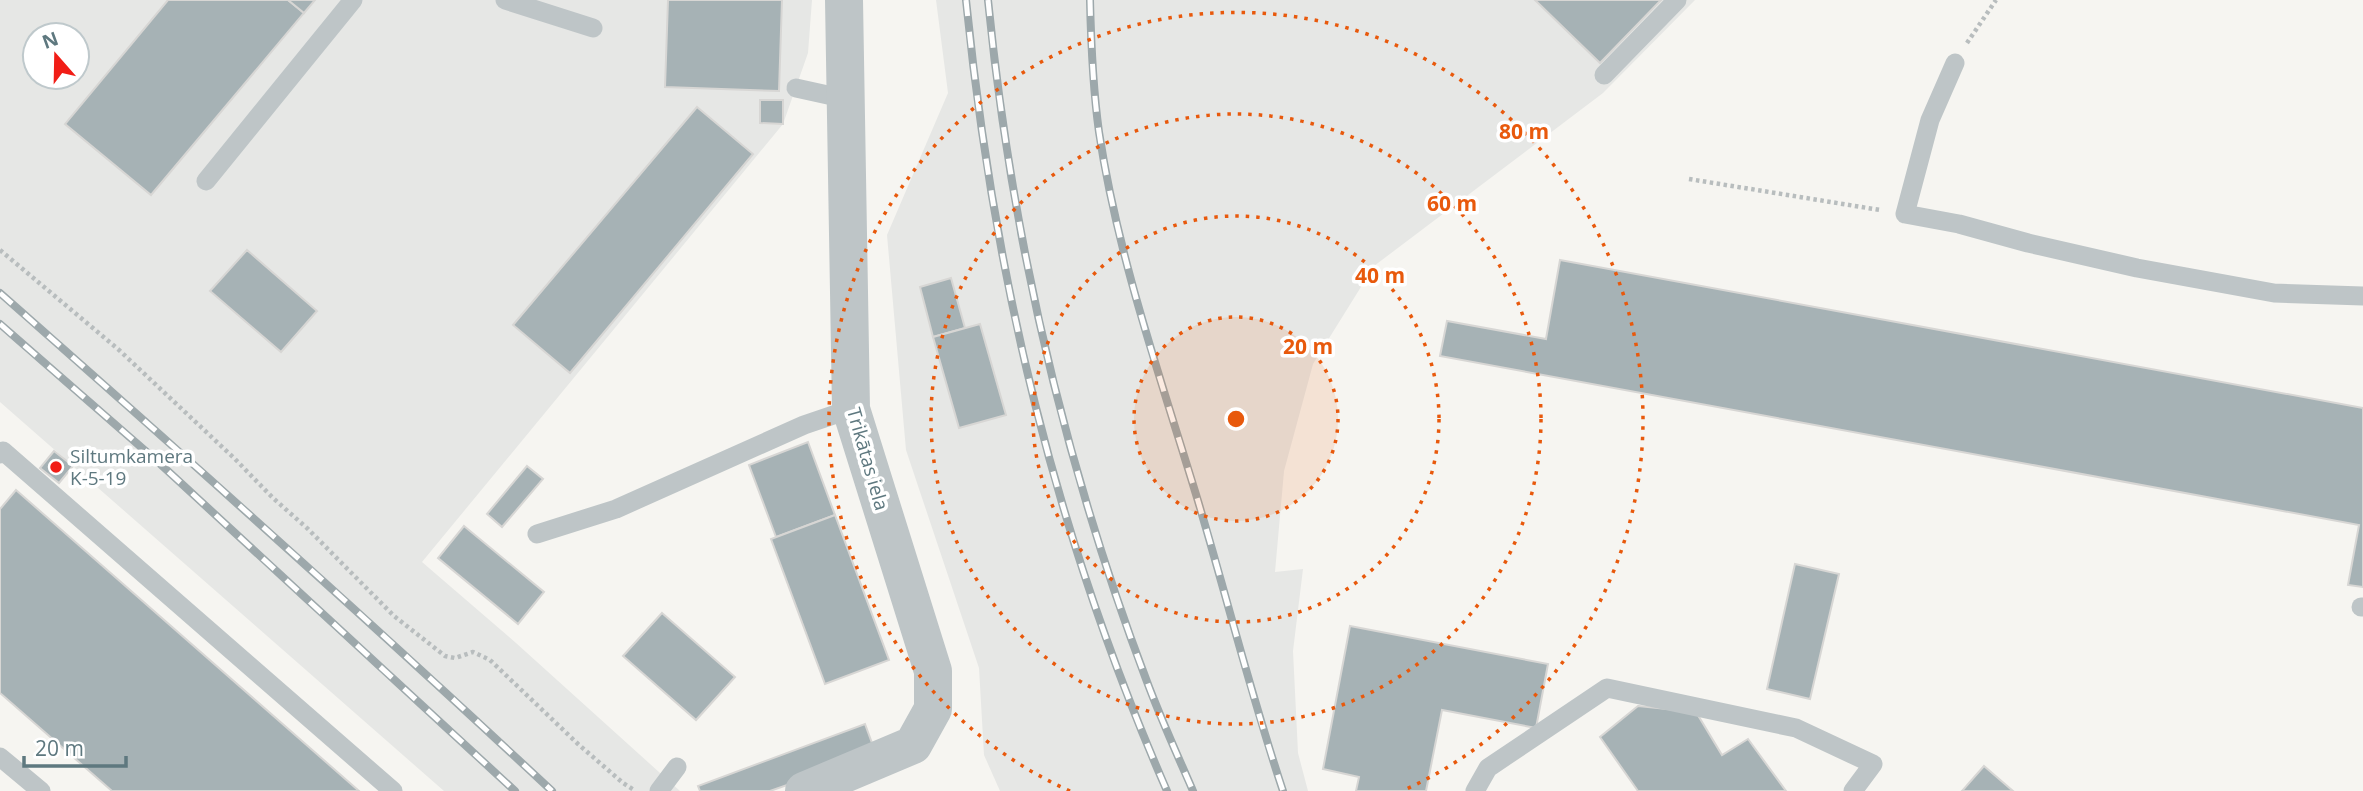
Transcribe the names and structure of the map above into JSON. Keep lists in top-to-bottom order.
{
  "streets": {
    "street": ["Trikātas iela"]
  },
  "places": ["Siltumkamera K-5-19"],
  "scale_bar": "20 m",
  "north": "top",
  "rings": [
    "80 m",
    "60 m",
    "40 m",
    "20 m"
  ]
}
